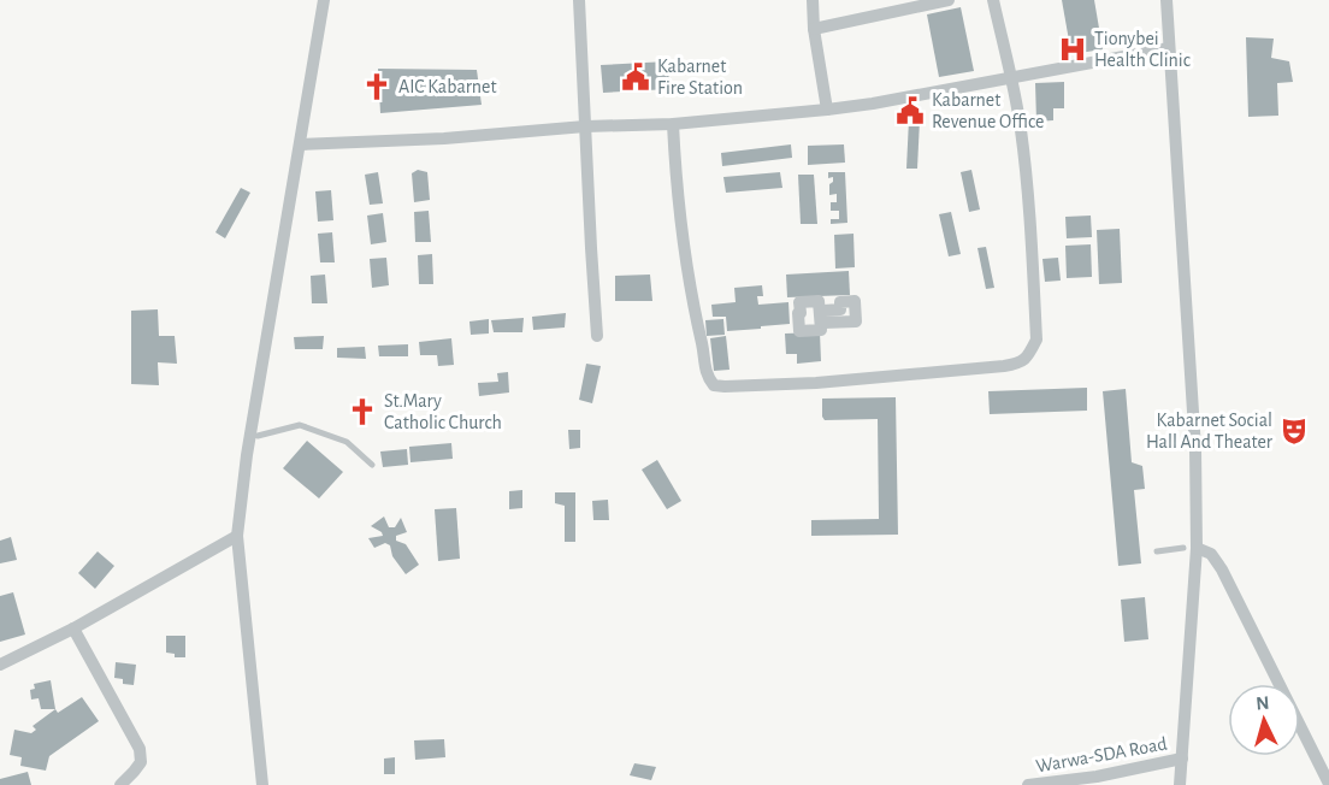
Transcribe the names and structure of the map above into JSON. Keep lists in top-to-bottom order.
{
  "streets": {
    "street": ["Warwa-SDA Road"]
  },
  "places": {
    "hospital": ["Tionybei Health Clinic"],
    "public building": ["Kabarnet Fire Station", "Kabarnet Revenue Office"],
    "church": ["AIC Kabarnet", "St.Mary Catholic Church"],
    "theatre": ["Kabarnet Social Hall And Theater"]
  },
  "north": "top"
}
